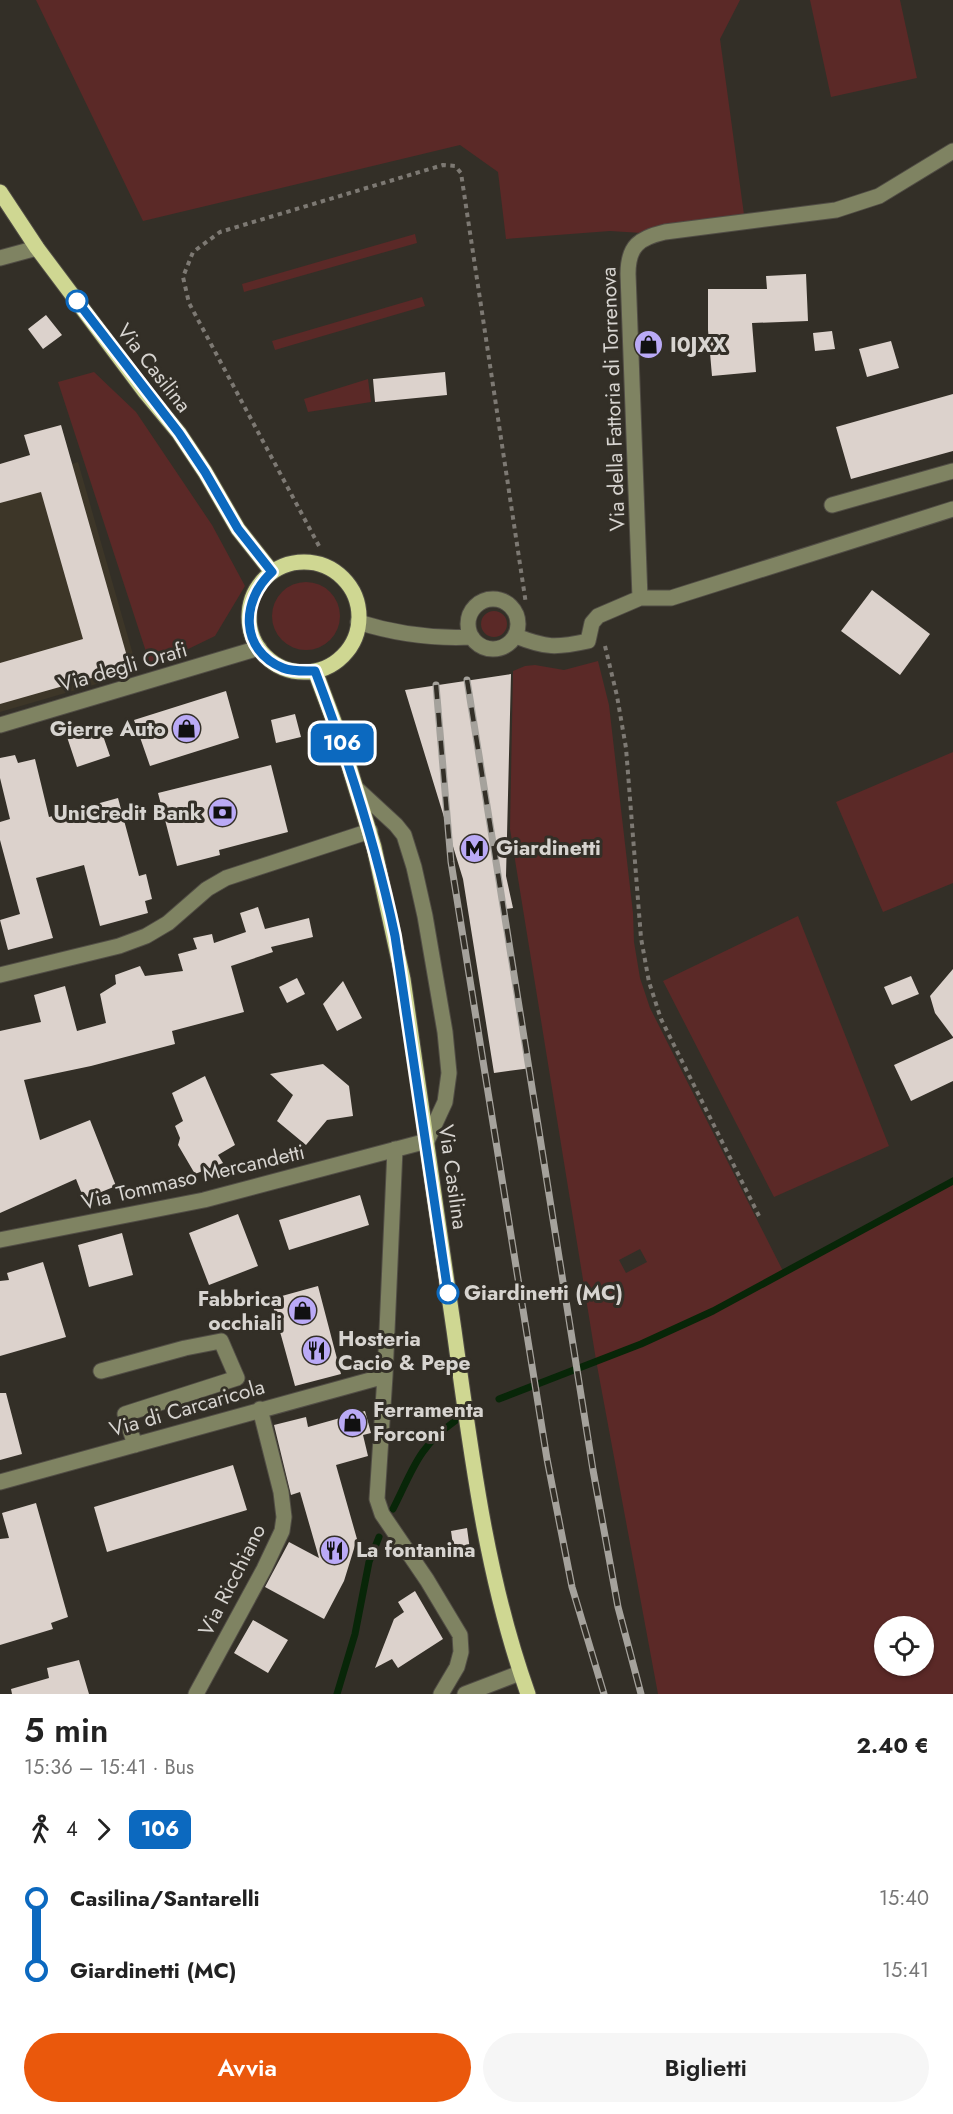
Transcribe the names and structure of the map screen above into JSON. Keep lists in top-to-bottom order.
{
  "streets": {
    "main road": ["Via Casilina"],
    "street": [
      "Via della Fattoria di Torrenova",
      "Via degli Orafi",
      "Via Tommaso Mercandetti",
      "Via di Carcaricola",
      "Via Ricchiano"
    ]
  },
  "crossings": [
    ["Via Casilina", "Via degli Orafi"],
    ["Via Casilina", "Via Tommaso Mercandetti"],
    ["Via di Carcaricola", "Via Ricchiano"]
  ],
  "places": {
    "shop": [
      "I0JXX",
      "Gierre Auto",
      "Fabbrica occhiali",
      "Ferramenta Forconi"
    ],
    "bank": ["UniCredit Bank"],
    "metro station": ["Giardinetti"],
    "other": ["Giardinetti (MC)"],
    "restaurant": ["Hosteria Cacio & Pepe", "La fontanina"]
  },
  "lines": ["bus line 106"],
  "page": {
    "on_map": "106",
    "heading": ["5 min", "15:36 – 15:41 · Bus", "2.40 €"],
    "legs": ["4", "106"],
    "list": [
      {
        "name": "Casilina/Santarelli",
        "value": "15:40"
      },
      {
        "name": "Giardinetti (MC)",
        "value": "15:41"
      }
    ],
    "buttons": ["Avvia", "Biglietti"]
  }
}
